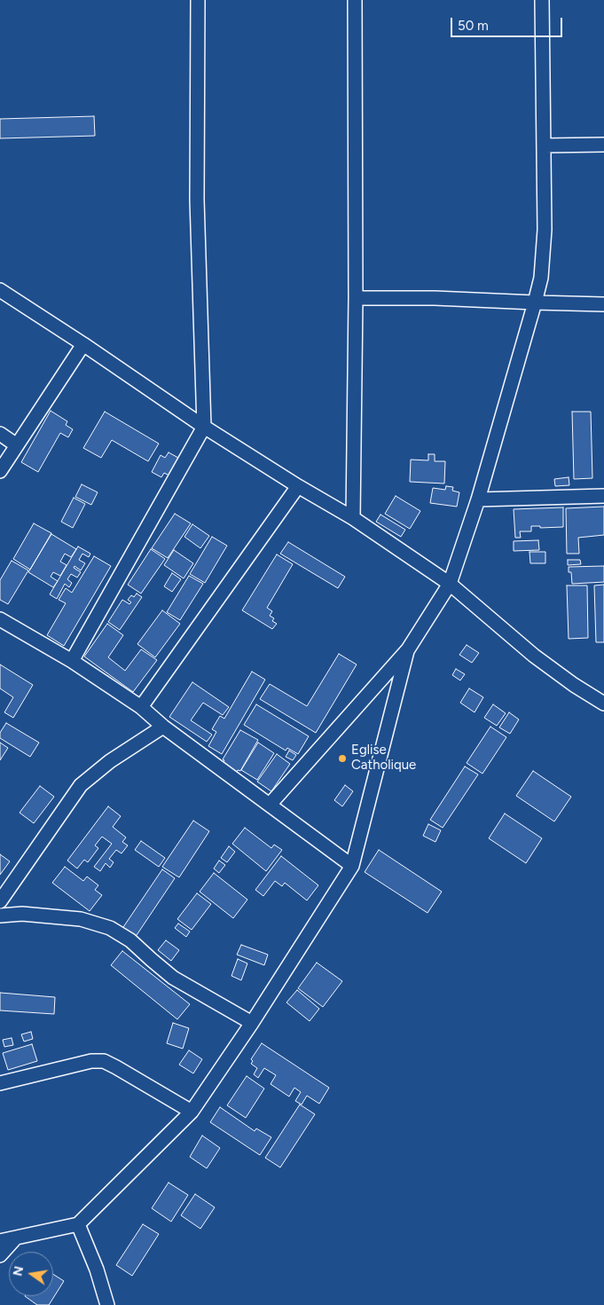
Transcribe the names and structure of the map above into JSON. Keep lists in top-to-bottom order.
{
  "places": ["Eglise Catholique"],
  "scale_bar": "50 m",
  "north": "left"
}
